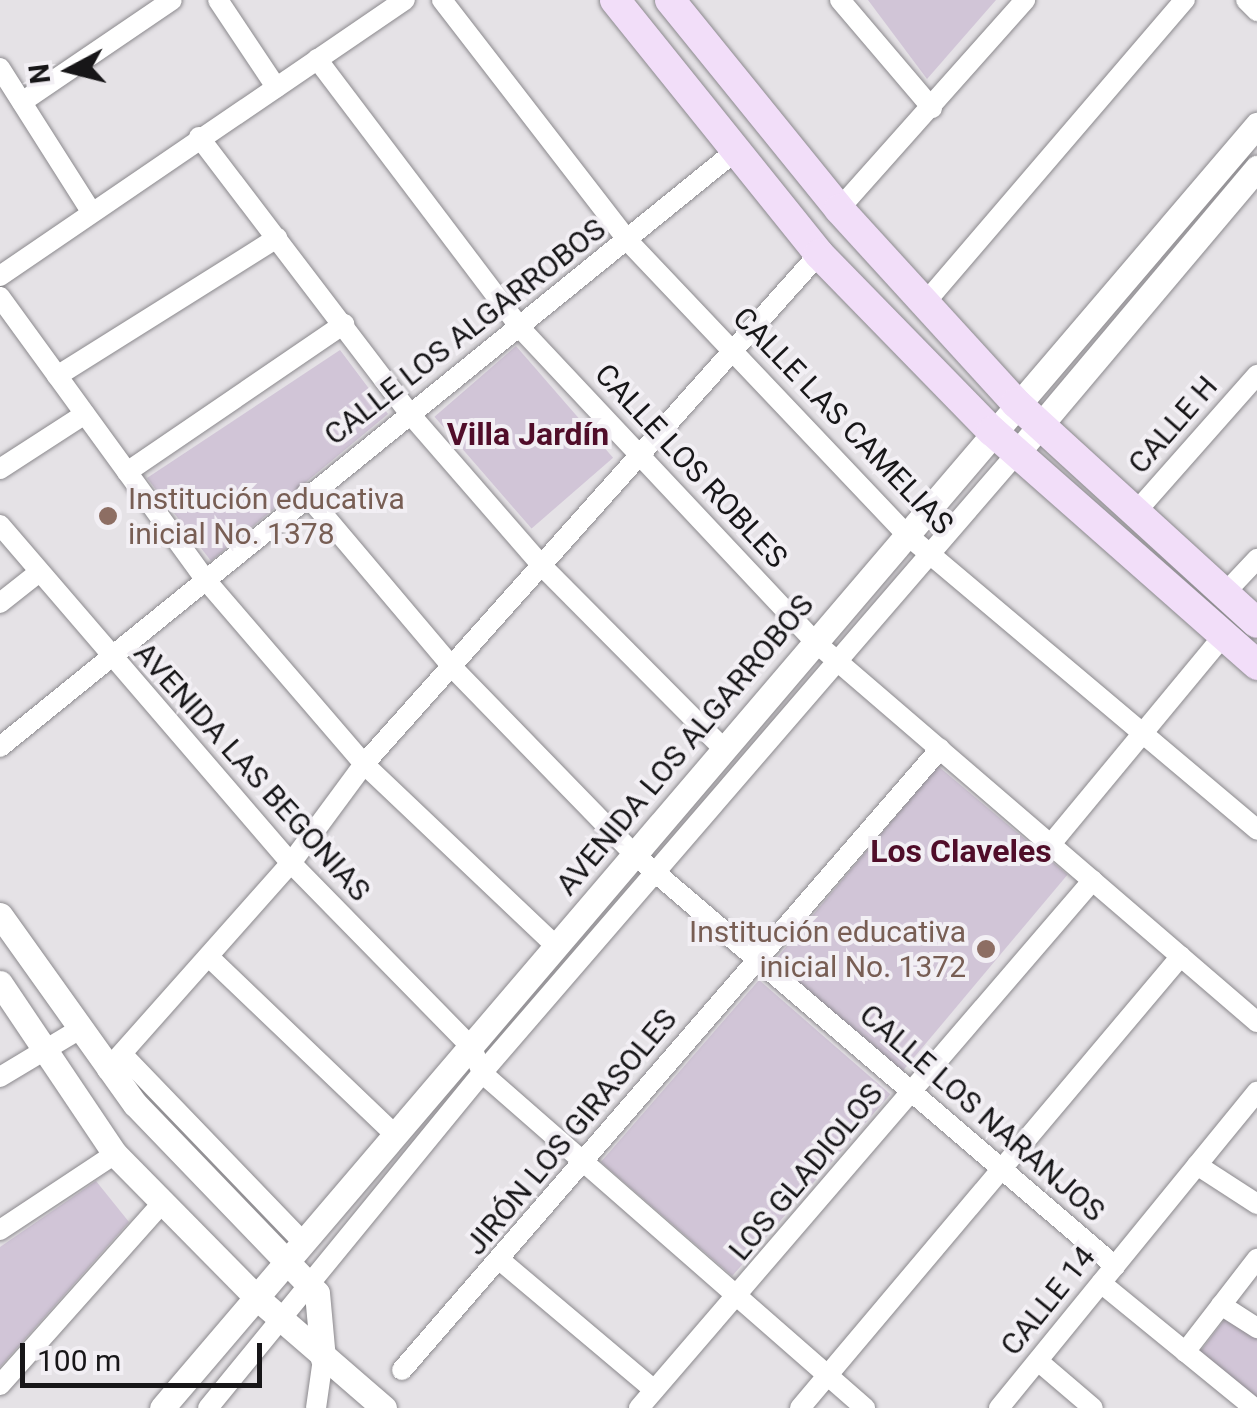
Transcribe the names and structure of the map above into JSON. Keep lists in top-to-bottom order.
{
  "streets": {
    "street": [
      "CALLE LOS ALGARROBOS",
      "CALLE LAS CAMELIAS",
      "CALLE H",
      "CALLE LOS ROBLES",
      "AVENIDA LOS ALGARROBOS",
      "AVENIDA LAS BEGONIAS",
      "CALLE LOS NARANJOS",
      "JIRÓN LOS GIRASOLES",
      "LOS GLADIOLOS",
      "CALLE 14"
    ]
  },
  "crossings": [
    ["CALLE LOS ALGARROBOS", "CALLE LAS CAMELIAS"],
    ["CALLE LOS ALGARROBOS", "CALLE LOS ROBLES"],
    ["CALLE LOS ALGARROBOS", "AVENIDA LAS BEGONIAS"],
    ["CALLE LOS ALGARROBOS", "CALLE LOS NARANJOS"],
    ["CALLE LAS CAMELIAS", "AVENIDA LOS ALGARROBOS"],
    ["CALLE LOS ROBLES", "AVENIDA LOS ALGARROBOS"],
    ["CALLE LOS ROBLES", "JIRÓN LOS GIRASOLES"],
    ["CALLE LOS ROBLES", "LOS GLADIOLOS"],
    ["AVENIDA LOS ALGARROBOS", "AVENIDA LAS BEGONIAS"],
    ["AVENIDA LOS ALGARROBOS", "CALLE LOS NARANJOS"],
    ["CALLE LOS NARANJOS", "JIRÓN LOS GIRASOLES"],
    ["CALLE LOS NARANJOS", "LOS GLADIOLOS"],
    ["CALLE LOS NARANJOS", "CALLE 14"]
  ],
  "districts": ["Villa Jardín", "Los Claveles"],
  "places": ["Institución educativa inicial No. 1378", "Institución educativa inicial No. 1372"],
  "scale_bar": "100 m",
  "north": "left"
}
